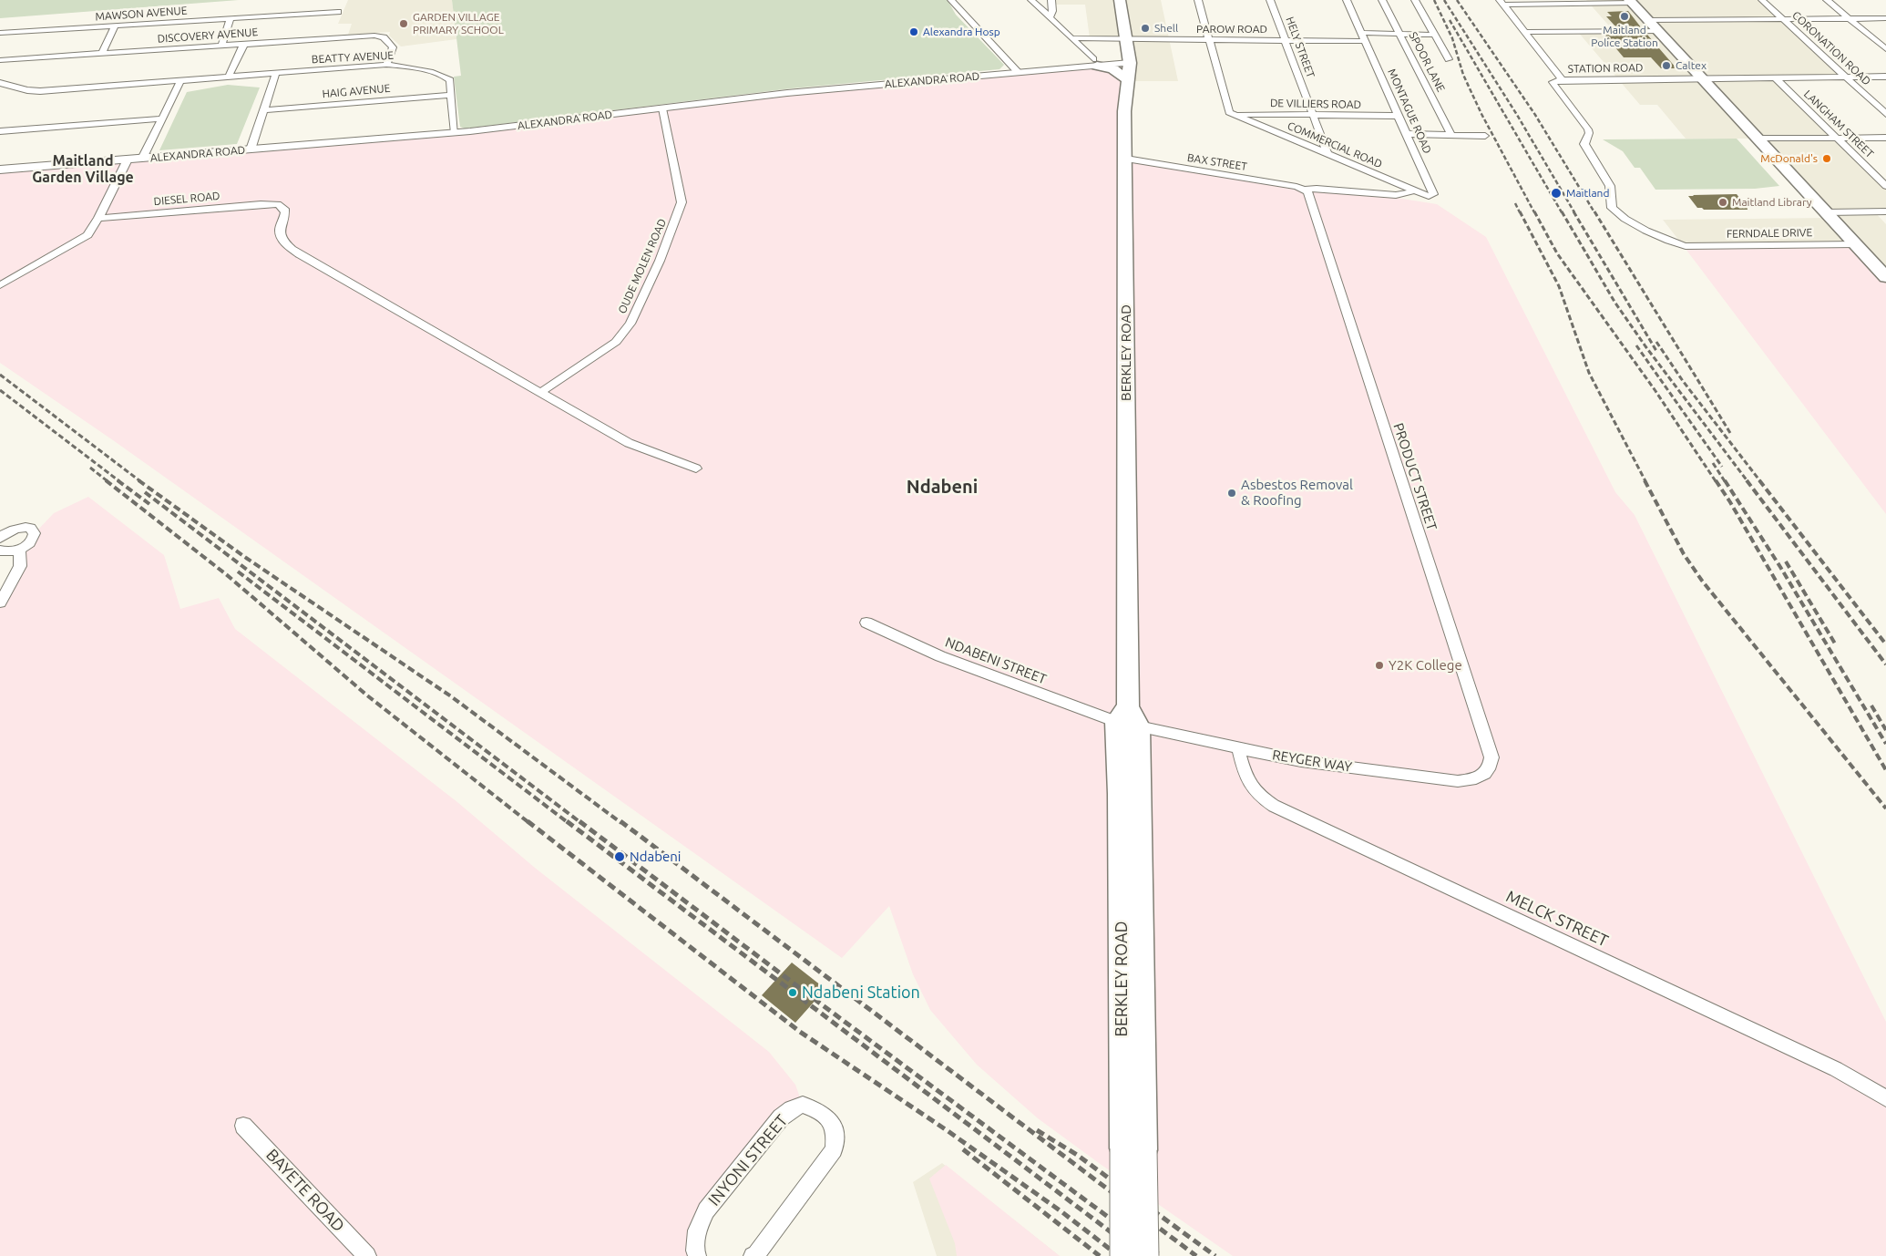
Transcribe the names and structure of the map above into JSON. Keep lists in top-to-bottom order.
{
  "streets": {
    "main road": ["BERKLEY ROAD"],
    "street": [
      "MAWSON AVENUE",
      "PAROW ROAD",
      "DISCOVERY AVENUE",
      "HELY STREET",
      "CORONATION ROAD",
      "BEATTY AVENUE",
      "SPOOR LANE",
      "STATION ROAD",
      "ALEXANDRA ROAD",
      "HAIG AVENUE",
      "DE VILLIERS ROAD",
      "MONTAGUE ROAD",
      "LANGHAM STREET",
      "COMMERCIAL ROAD",
      "BAX STREET",
      "DIESEL ROAD",
      "FERNDALE DRIVE",
      "OUDE MOLEN ROAD",
      "PRODUCT STREET",
      "NDABENI STREET",
      "REYGER WAY",
      "MELCK STREET",
      "INYONI STREET",
      "BAYETE ROAD"
    ]
  },
  "crossings": [
    ["PAROW ROAD", "HELY STREET"],
    ["PAROW ROAD", "MONTAGUE ROAD"],
    ["PAROW ROAD", "BERKLEY ROAD"],
    ["DISCOVERY AVENUE", "BEATTY AVENUE"],
    ["HELY STREET", "DE VILLIERS ROAD"],
    ["HELY STREET", "COMMERCIAL ROAD"],
    ["CORONATION ROAD", "STATION ROAD"],
    ["BEATTY AVENUE", "ALEXANDRA ROAD"],
    ["BEATTY AVENUE", "HAIG AVENUE"],
    ["STATION ROAD", "LANGHAM STREET"],
    ["STATION ROAD", "FERNDALE DRIVE"],
    ["ALEXANDRA ROAD", "OUDE MOLEN ROAD"],
    ["ALEXANDRA ROAD", "BERKLEY ROAD"],
    ["DE VILLIERS ROAD", "MONTAGUE ROAD"],
    ["DE VILLIERS ROAD", "COMMERCIAL ROAD"],
    ["MONTAGUE ROAD", "COMMERCIAL ROAD"],
    ["COMMERCIAL ROAD", "BAX STREET"],
    ["BAX STREET", "BERKLEY ROAD"],
    ["BAX STREET", "PRODUCT STREET"],
    ["DIESEL ROAD", "OUDE MOLEN ROAD"],
    ["BERKLEY ROAD", "NDABENI STREET"],
    ["BERKLEY ROAD", "REYGER WAY"],
    ["PRODUCT STREET", "REYGER WAY"],
    ["REYGER WAY", "MELCK STREET"]
  ],
  "districts": ["Maitland Garden Village", "Ndabeni"],
  "places": [
    "Maitland Police Station",
    "GARDEN VILLAGE PRIMARY SCHOOL",
    "Shell",
    "Alexandra Hosp",
    "Caltex",
    "McDonald's",
    "Maitland",
    "Maitland Library",
    "Asbestos Removal & Roofing",
    "Y2K College",
    "Ndabeni",
    "Ndabeni Station"
  ]
}
